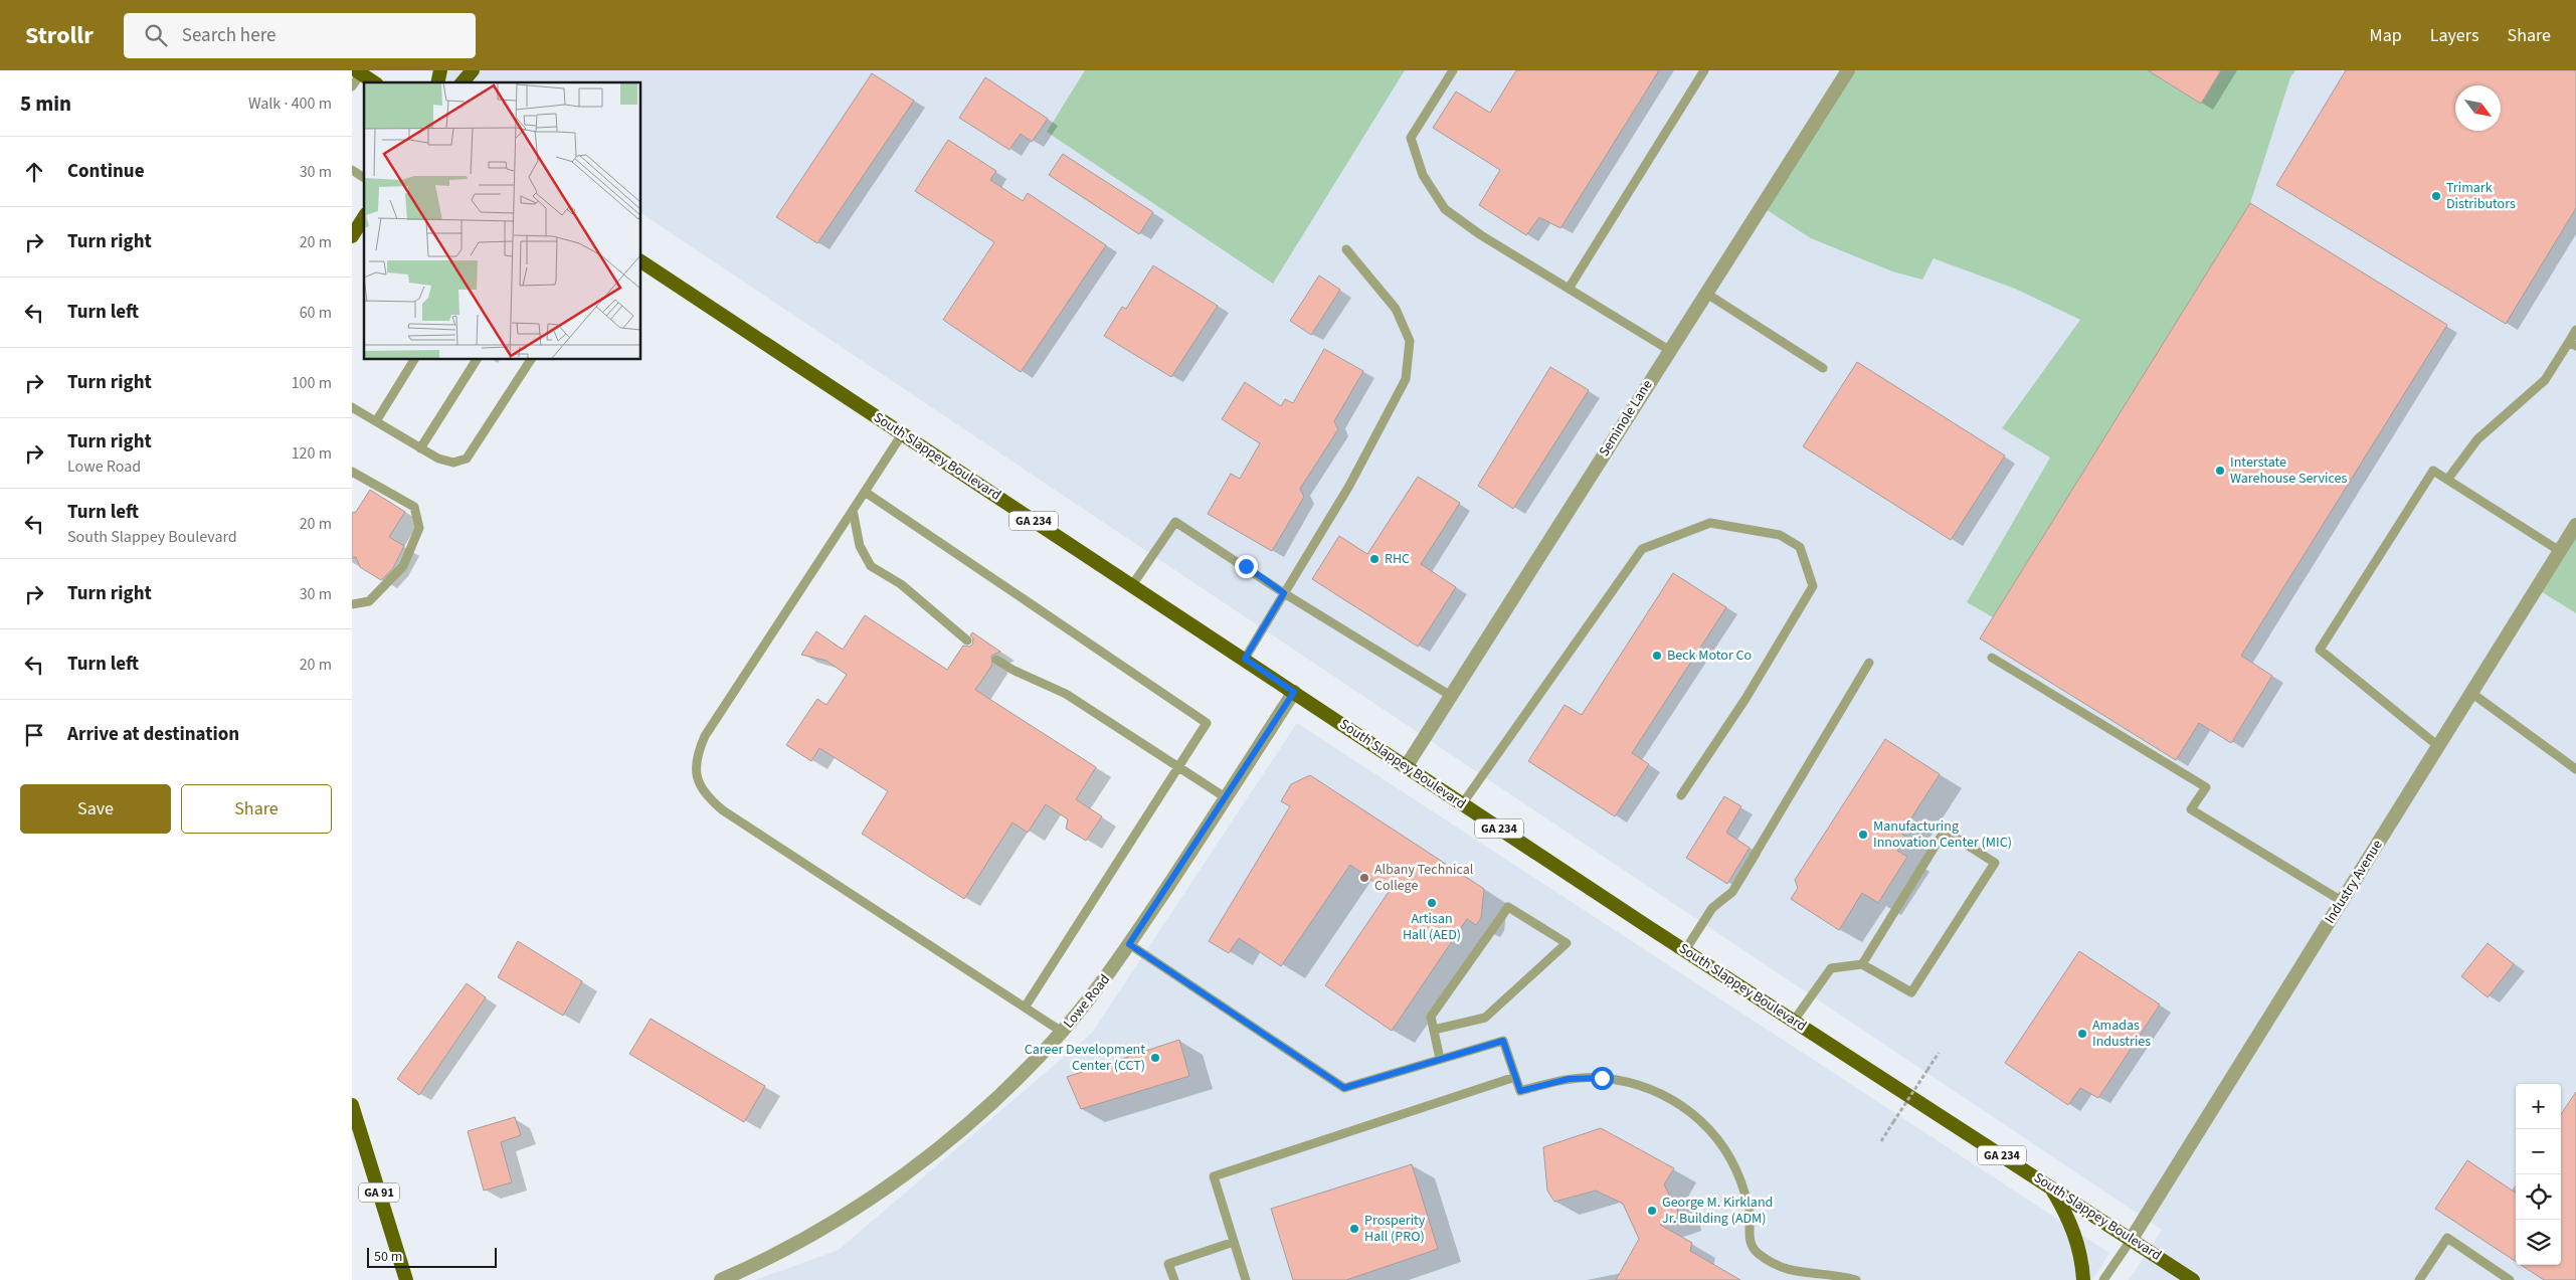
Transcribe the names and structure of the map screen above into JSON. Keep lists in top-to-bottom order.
{
  "streets": {
    "main road": ["South Slappey Boulevard", "GA 234", "GA 91"],
    "street": ["Seminole Lane", "Industry Avenue", "Lowe Road"]
  },
  "crossings": [
    ["Seminole Lane", "South Slappey Boulevard"],
    ["South Slappey Boulevard", "Industry Avenue"],
    ["South Slappey Boulevard", "Lowe Road"]
  ],
  "places": [
    "Trimark Distributors",
    "Interstate Warehouse Services",
    "RHC",
    "Beck Motor Co",
    "Manufacturing Innovation Center (MIC)",
    "Albany Technical College",
    "Artisan Hall (AED)",
    "Amadas Industries",
    "Career Development Center (CCT)",
    "George M. Kirkland Jr. Building (ADM)",
    "Prosperity Hall (PRO)"
  ],
  "scale_bar": "50 m",
  "north": "bottom right",
  "page": {
    "header": "Strollr",
    "search": "Search here",
    "nav": ["Map", "Layers", "Share"],
    "heading": ["5 min", "Walk · 400 m"],
    "list": [
      ["Continue", "30 m"],
      ["Turn right", "20 m"],
      ["Turn left", "60 m"],
      ["Turn right", "100 m"],
      ["Turn right", "Lowe Road", "120 m"],
      ["Turn left", "South Slappey Boulevard", "20 m"],
      ["Turn right", "30 m"],
      ["Turn left", "20 m"],
      "Arrive at destination"
    ],
    "buttons": ["Save", "Share"],
    "map_buttons": ["+", "−"],
    "scale": "50 m"
  }
}
